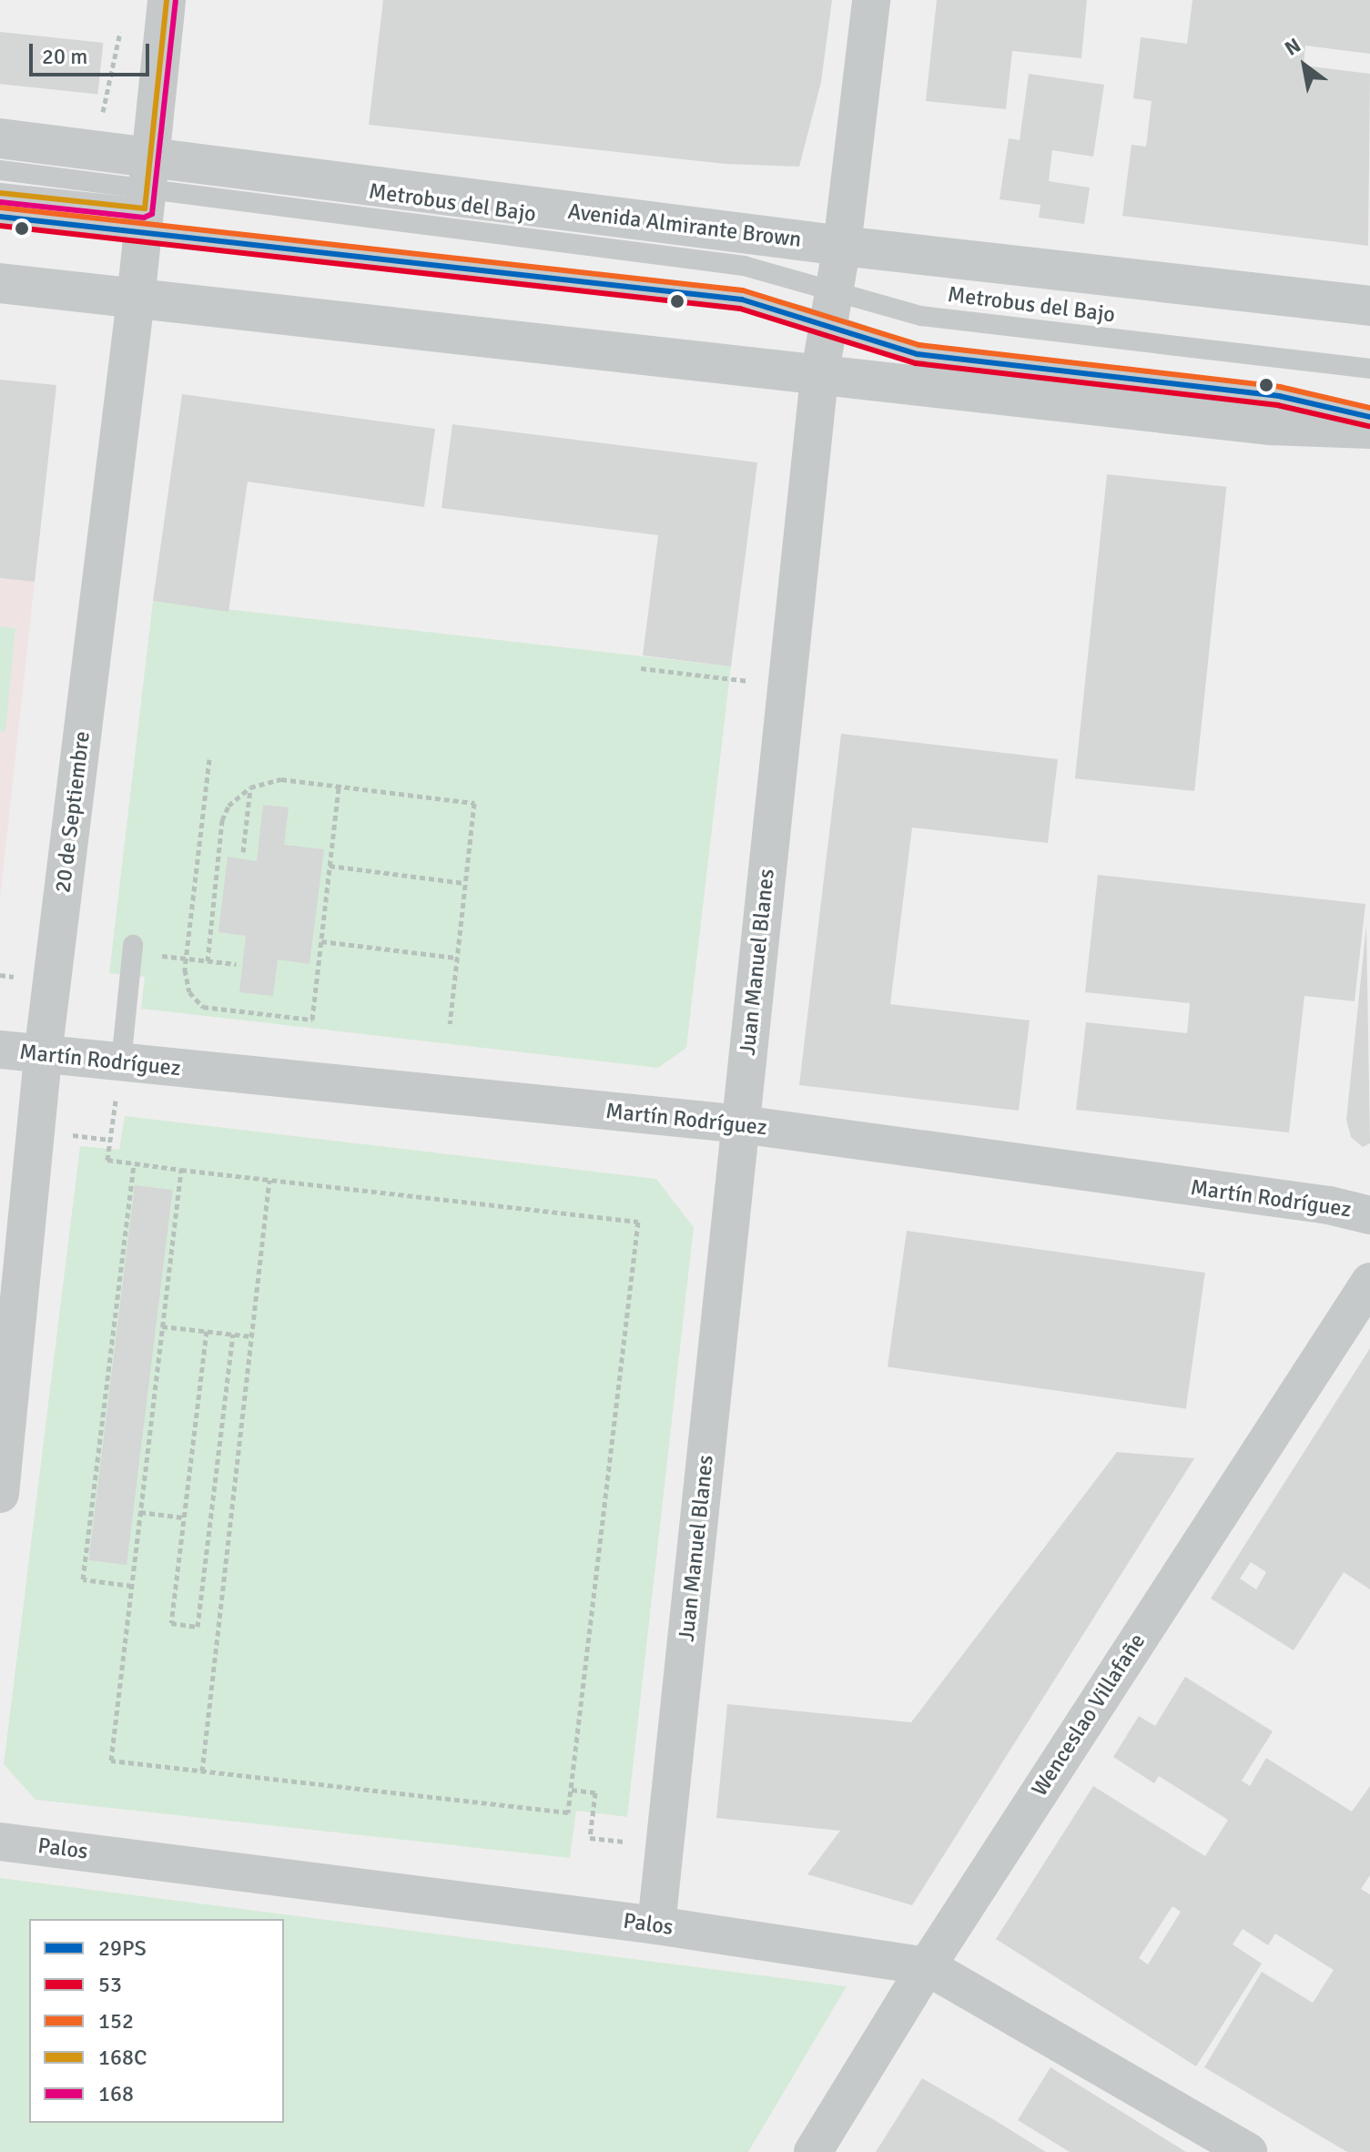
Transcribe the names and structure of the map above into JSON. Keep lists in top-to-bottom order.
{
  "streets": {
    "main road": ["Avenida Almirante Brown"],
    "street": [
      "20 de Septiembre",
      "Juan Manuel Blanes",
      "Martín Rodríguez",
      "Wenceslao Villafañe",
      "Palos"
    ],
    "lane": ["Metrobus del Bajo"]
  },
  "crossings": [
    ["Metrobus del Bajo", "Avenida Almirante Brown"],
    ["Metrobus del Bajo", "20 de Septiembre"],
    ["Metrobus del Bajo", "Juan Manuel Blanes"],
    ["Avenida Almirante Brown", "20 de Septiembre"],
    ["Avenida Almirante Brown", "Juan Manuel Blanes"],
    ["20 de Septiembre", "Martín Rodríguez"],
    ["Juan Manuel Blanes", "Martín Rodríguez"],
    ["Juan Manuel Blanes", "Palos"],
    ["Wenceslao Villafañe", "Palos"]
  ],
  "lines": [
    "transit line 168C",
    "transit line 168",
    "transit line 152",
    "transit line 29PS",
    "transit line 53"
  ],
  "legend": [
    "29PS",
    "53",
    "152",
    "168C",
    "168"
  ],
  "scale_bar": "20 m",
  "north": "top left"
}
